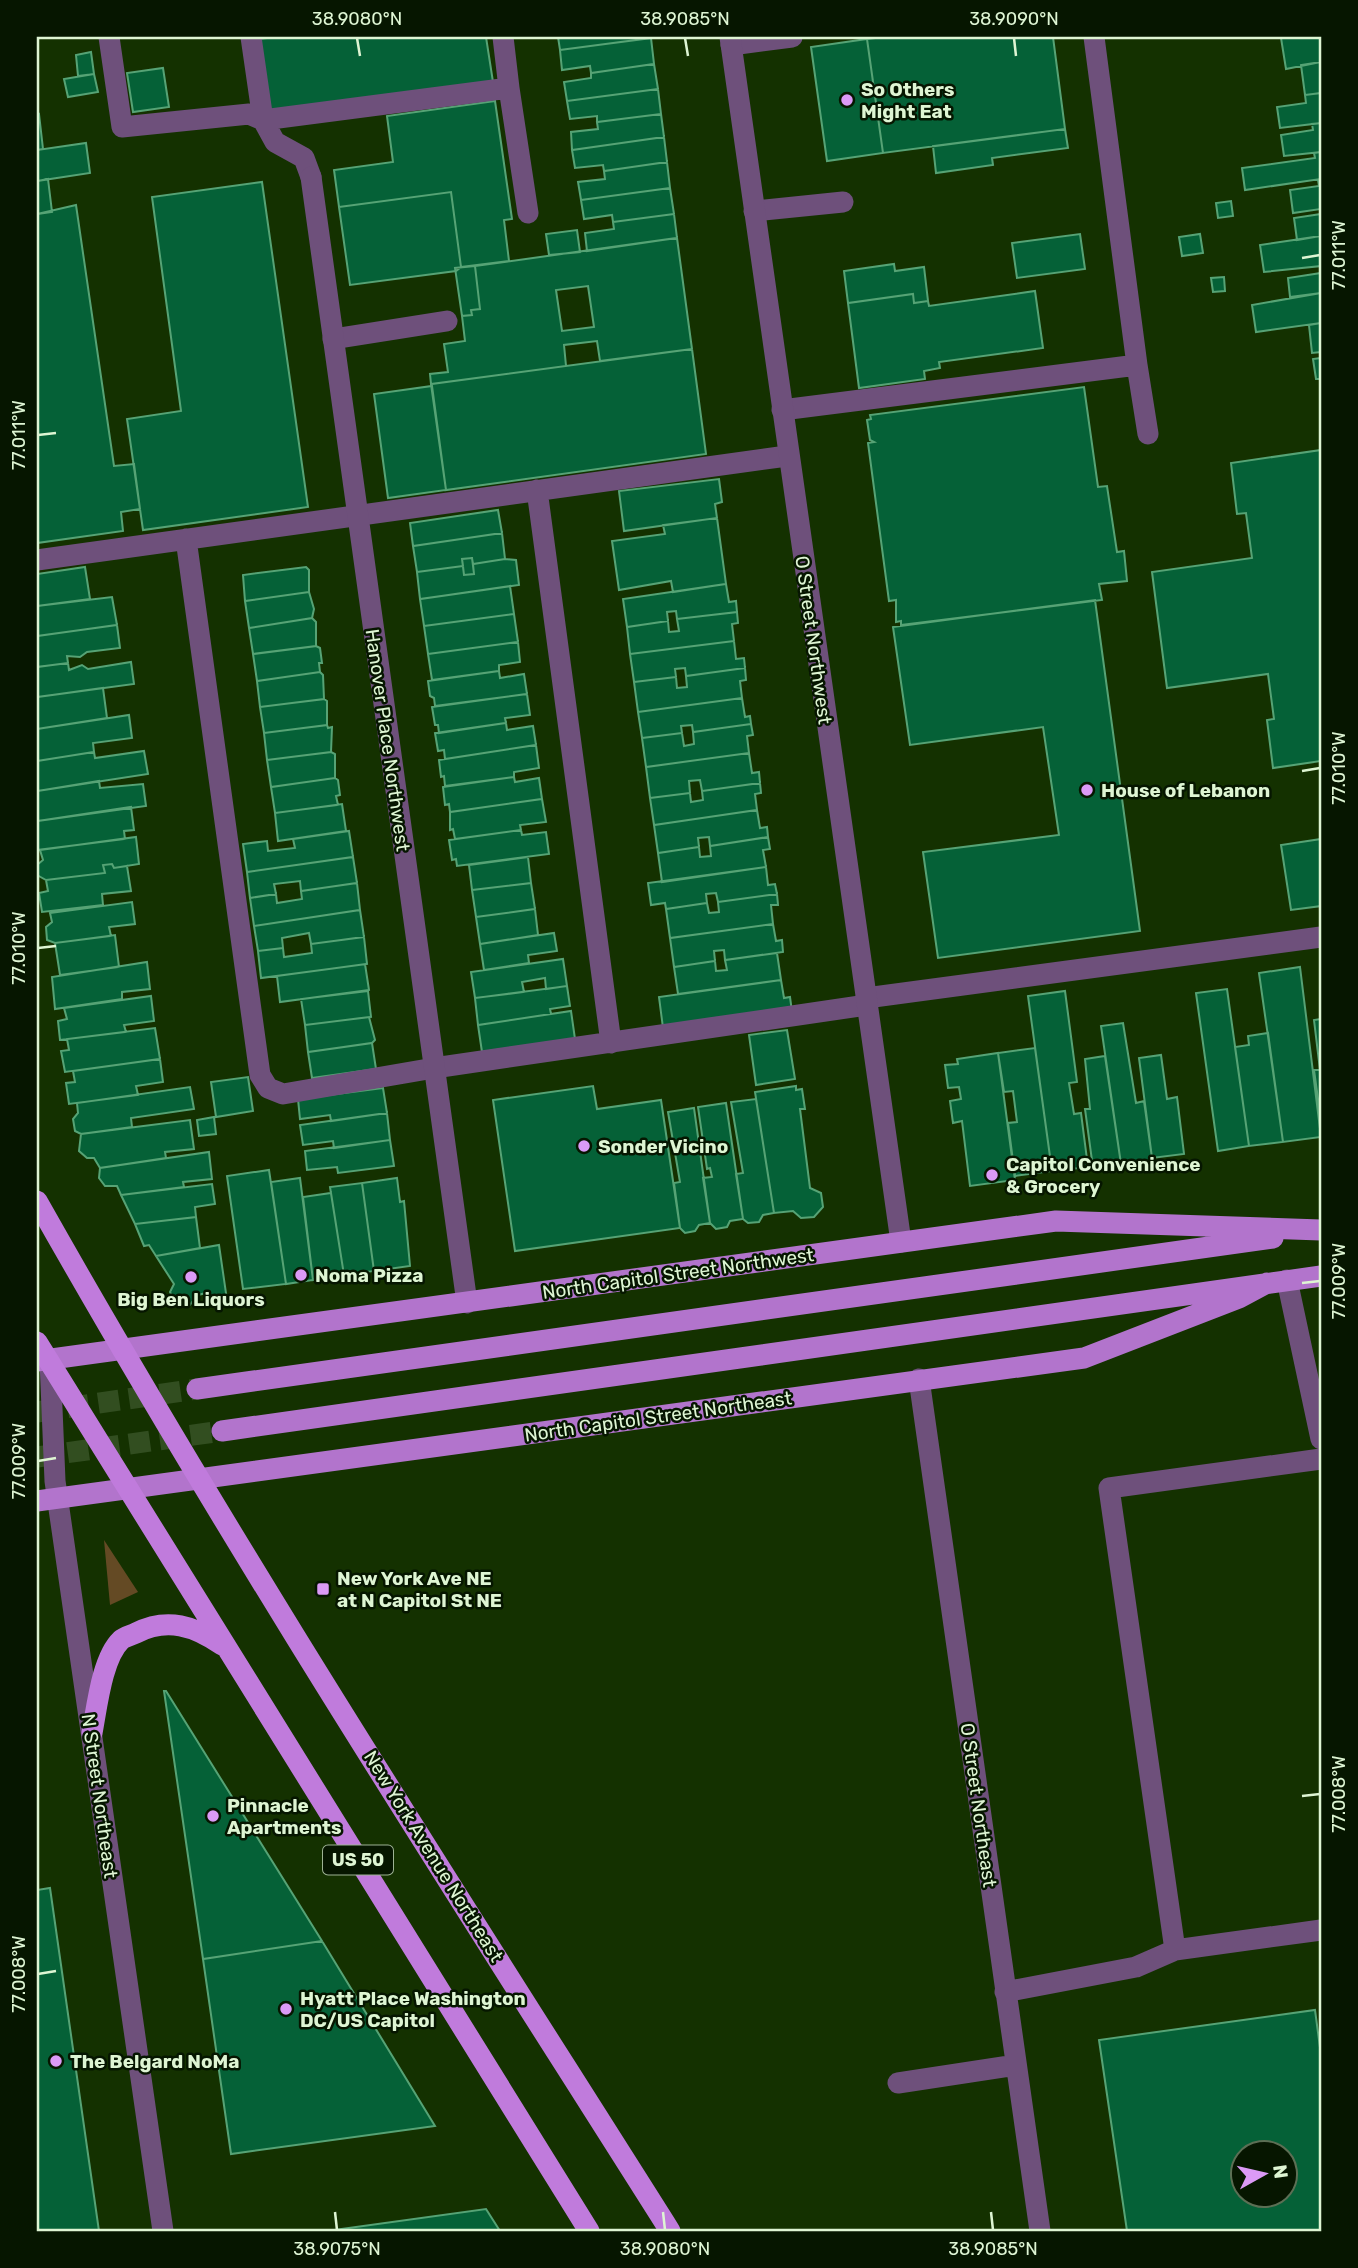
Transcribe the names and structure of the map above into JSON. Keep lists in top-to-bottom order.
{
  "streets": {
    "highway": ["New York Avenue Northeast", "US 50"],
    "main road": ["North Capitol Street Northwest", "North Capitol Street Northeast"],
    "street": [
      "O Street Northwest",
      "Hanover Place Northwest",
      "N Street Northeast",
      "O Street Northeast"
    ]
  },
  "crossings": [
    ["O Street Northwest", "North Capitol Street Northwest"],
    ["Hanover Place Northwest", "North Capitol Street Northwest"],
    ["North Capitol Street Northwest", "N Street Northeast"],
    ["North Capitol Street Northwest", "New York Avenue Northeast"],
    ["North Capitol Street Northwest", "US 50"],
    ["North Capitol Street Northeast", "N Street Northeast"],
    ["North Capitol Street Northeast", "O Street Northeast"],
    ["North Capitol Street Northeast", "New York Avenue Northeast"],
    ["North Capitol Street Northeast", "US 50"],
    ["N Street Northeast", "US 50"]
  ],
  "places": {
    "other": [
      "So Others Might Eat",
      "House of Lebanon",
      "Sonder Vicino",
      "Capitol Convenience & Grocery",
      "Noma Pizza",
      "Big Ben Liquors",
      "Pinnacle Apartments",
      "Hyatt Place Washington DC/US Capitol",
      "The Belgard NoMa"
    ],
    "transit": ["New York Ave NE at N Capitol St NE"]
  },
  "north": "right",
  "coordinates": [
    "38.9080°N",
    "38.9085°N",
    "38.9090°N",
    "77.011°W",
    "77.010°W",
    "77.009°W",
    "77.008°W",
    "38.9075°N"
  ]
}
